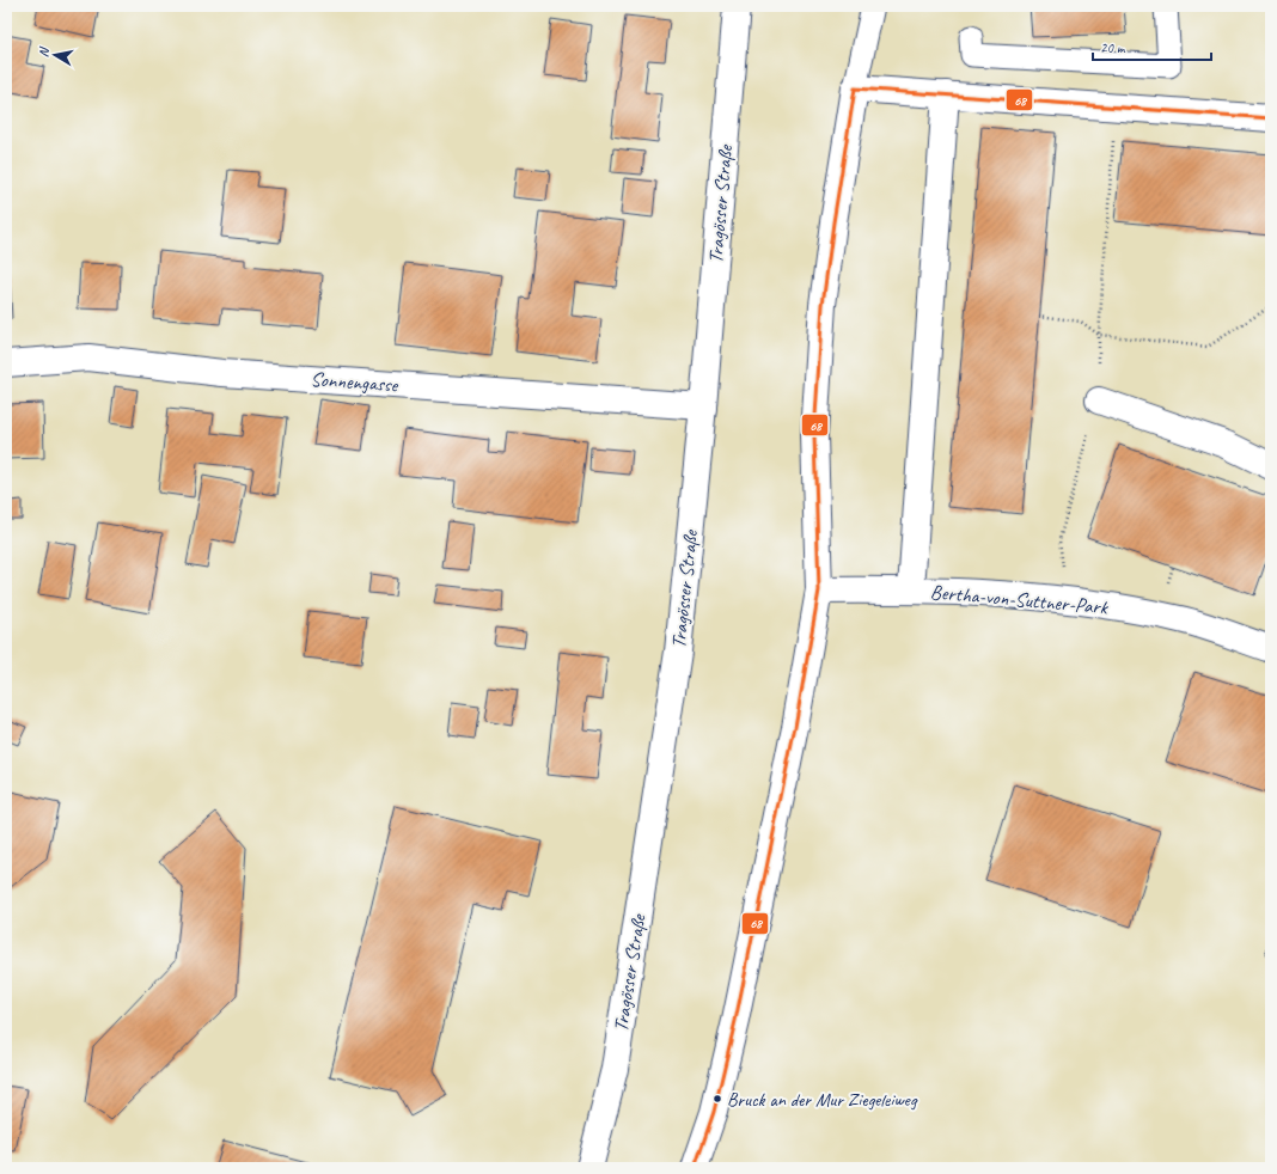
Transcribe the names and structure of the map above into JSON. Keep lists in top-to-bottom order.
{
  "streets": {
    "street": ["Tragösser Straße", "Sonnengasse", "Bertha-von-Suttner-Park"]
  },
  "crossings": [
    ["Tragösser Straße", "Sonnengasse"]
  ],
  "places": ["Bruck an der Mur Ziegeleiweg"],
  "lines": ["transit line 68"],
  "scale_bar": "20 m",
  "north": "left"
}
